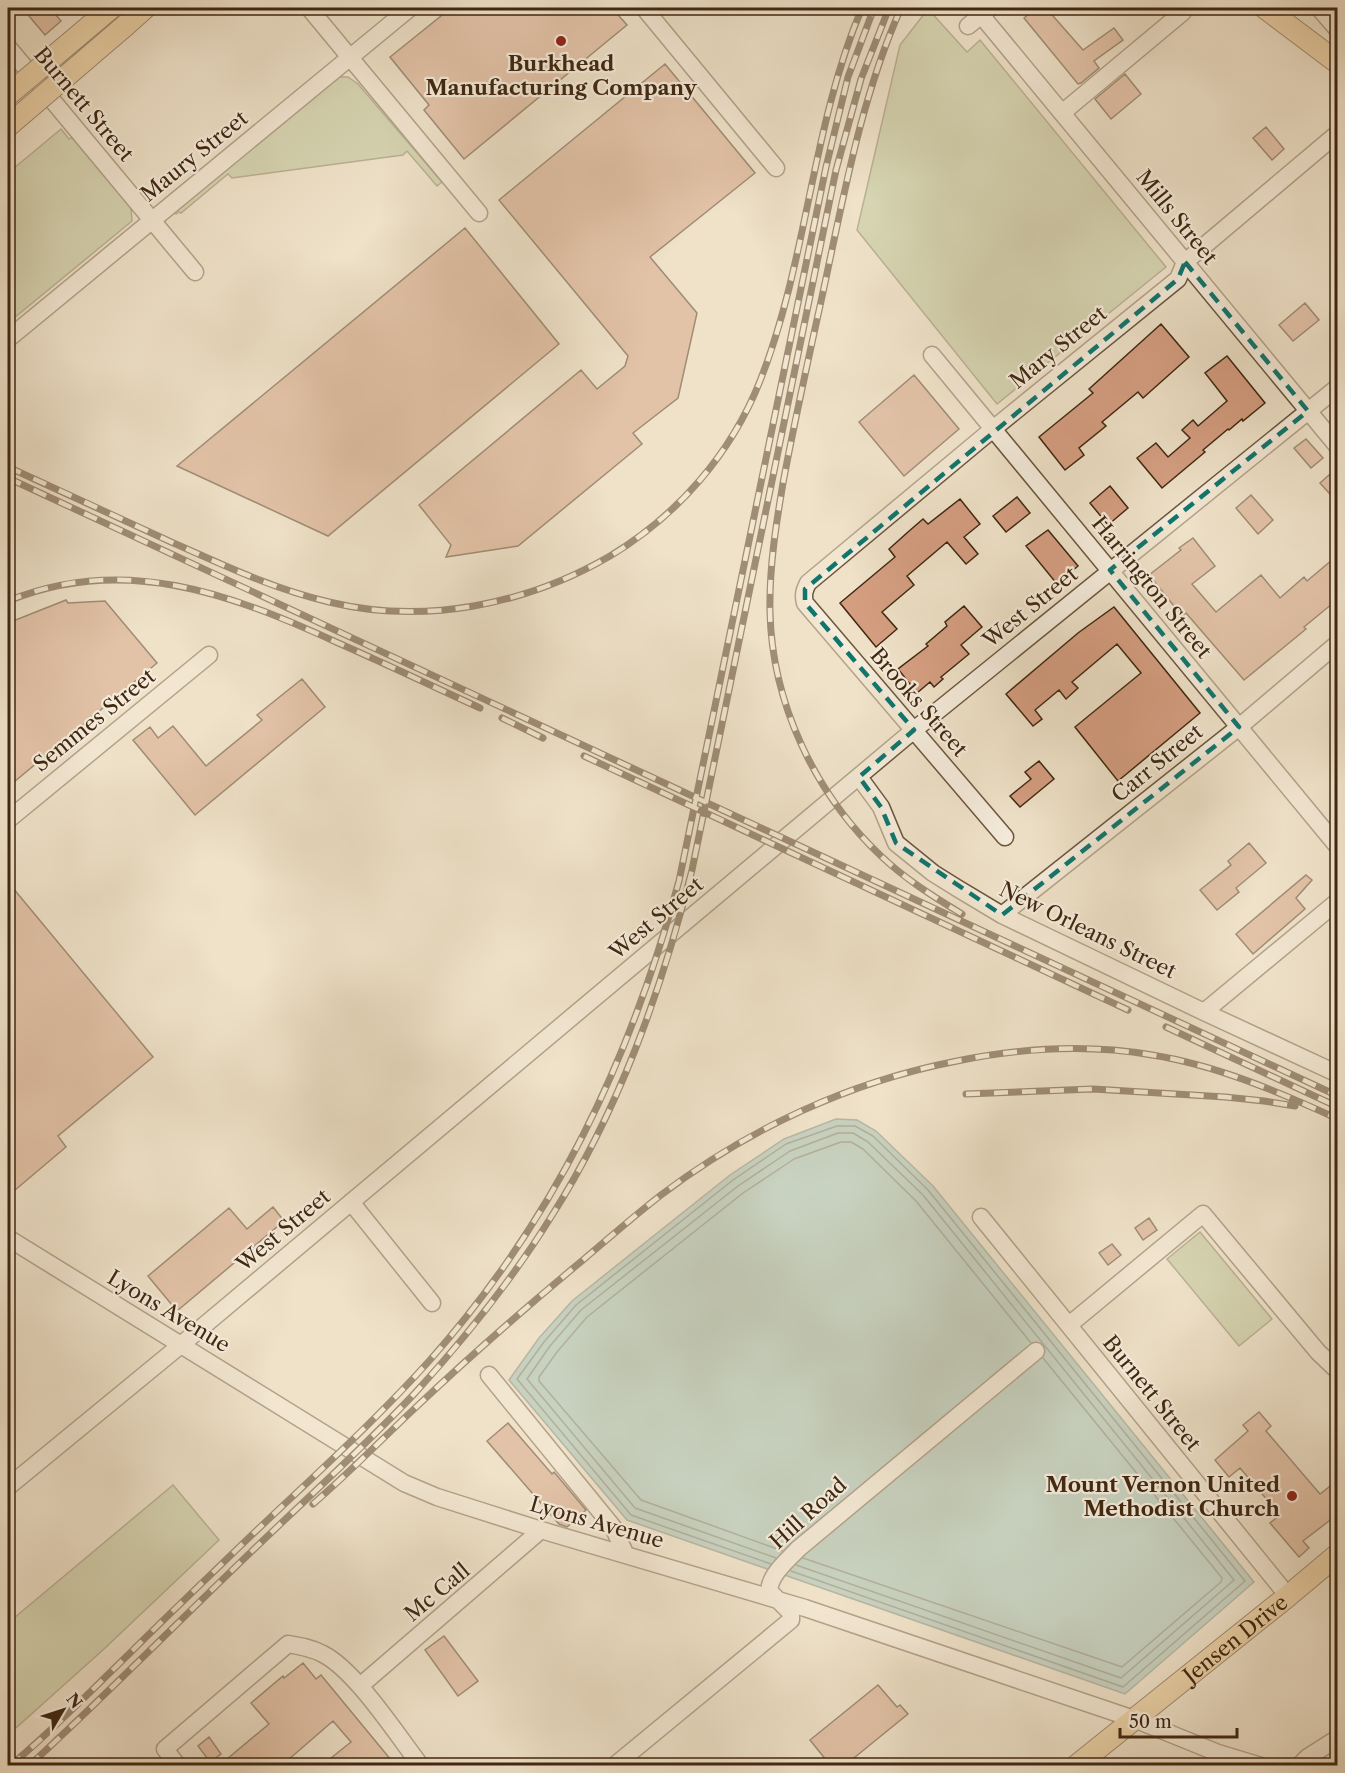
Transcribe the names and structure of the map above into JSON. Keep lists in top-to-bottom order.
{
  "streets": {
    "main road": ["Jensen Drive"],
    "street": [
      "Burnett Street",
      "Maury Street",
      "Mills Street",
      "Mary Street",
      "Harrington Street",
      "West Street",
      "Brooks Street",
      "Semmes Street",
      "Carr Street",
      "New Orleans Street",
      "Lyons Avenue",
      "Hill Road",
      "Mc Call"
    ]
  },
  "crossings": [
    ["Burnett Street", "Maury Street"],
    ["Burnett Street", "Jensen Drive"],
    ["Mills Street", "Mary Street"],
    ["Mills Street", "West Street"],
    ["Mary Street", "Harrington Street"],
    ["Mary Street", "Brooks Street"],
    ["Harrington Street", "West Street"],
    ["Harrington Street", "Carr Street"],
    ["West Street", "Brooks Street"],
    ["West Street", "New Orleans Street"],
    ["West Street", "Lyons Avenue"],
    ["Carr Street", "New Orleans Street"],
    ["Lyons Avenue", "Hill Road"],
    ["Lyons Avenue", "Mc Call"],
    ["Lyons Avenue", "Jensen Drive"]
  ],
  "places": ["Burkhead Manufacturing Company", "Mount Vernon United Methodist Church"],
  "scale_bar": "50 m",
  "north": "top right"
}
